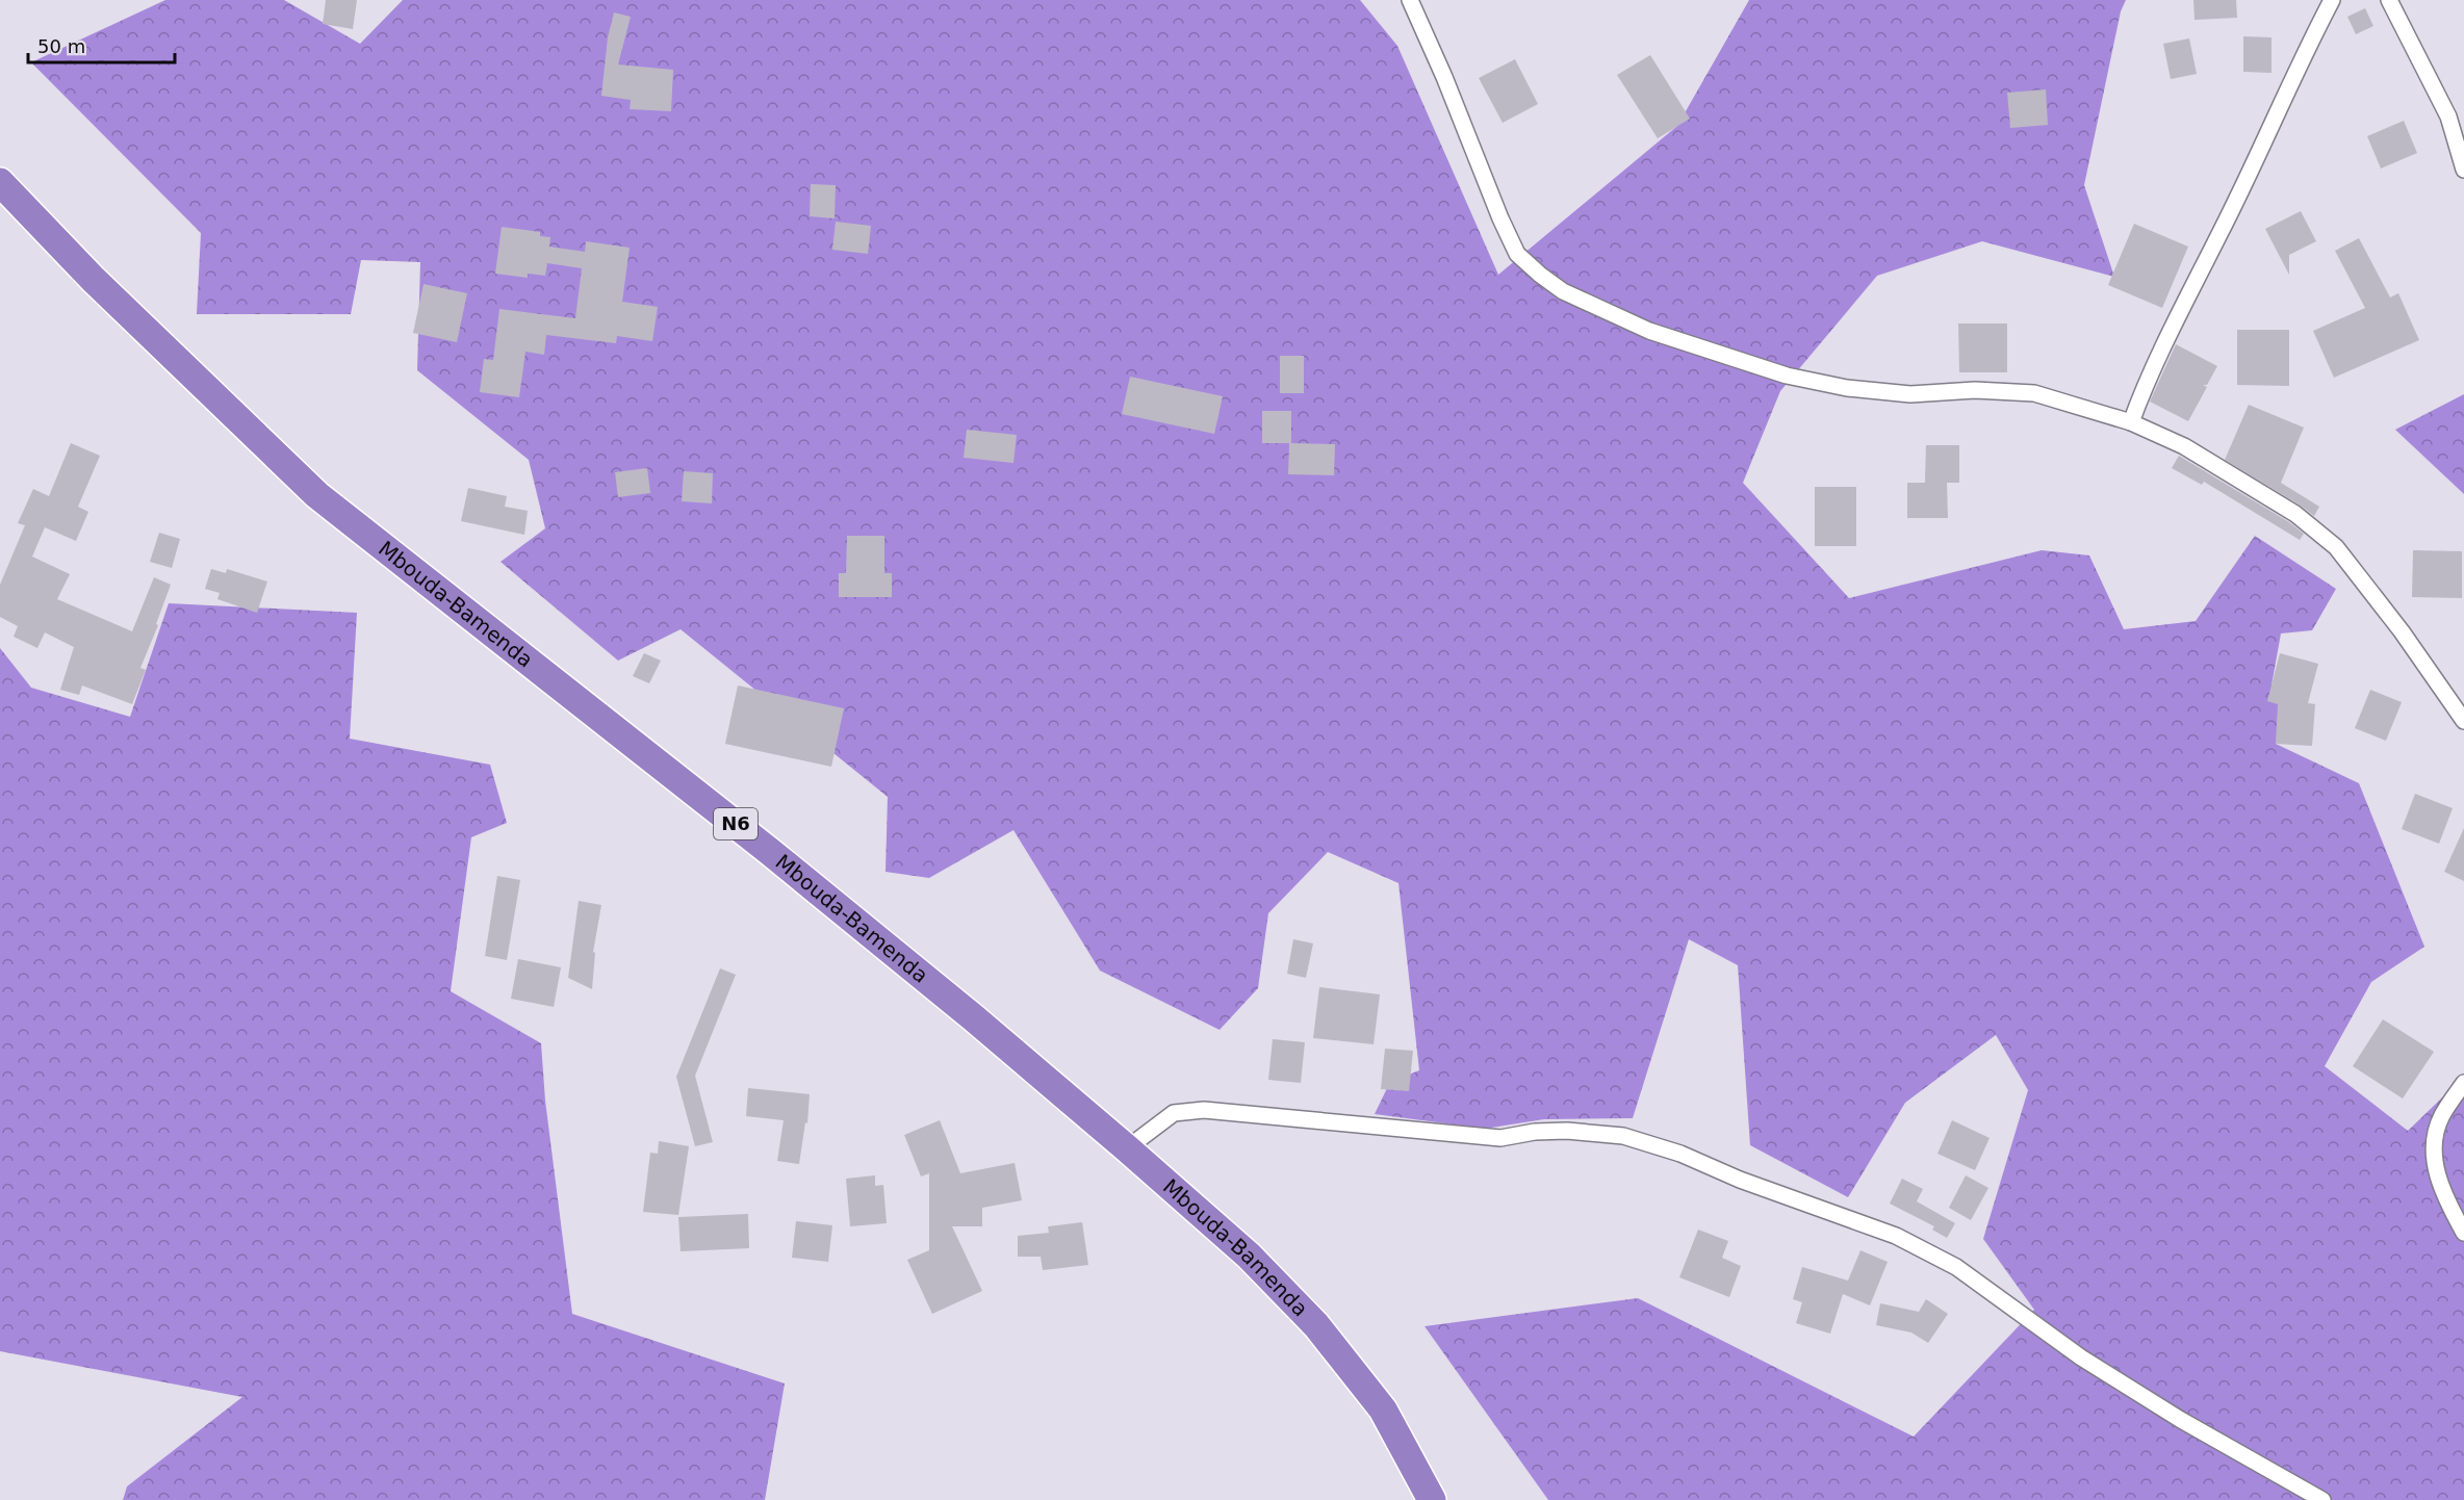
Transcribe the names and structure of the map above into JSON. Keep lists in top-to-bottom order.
{
  "streets": {
    "highway": ["Mbouda-Bamenda", "N6"]
  },
  "scale_bar": "50 m"
}
